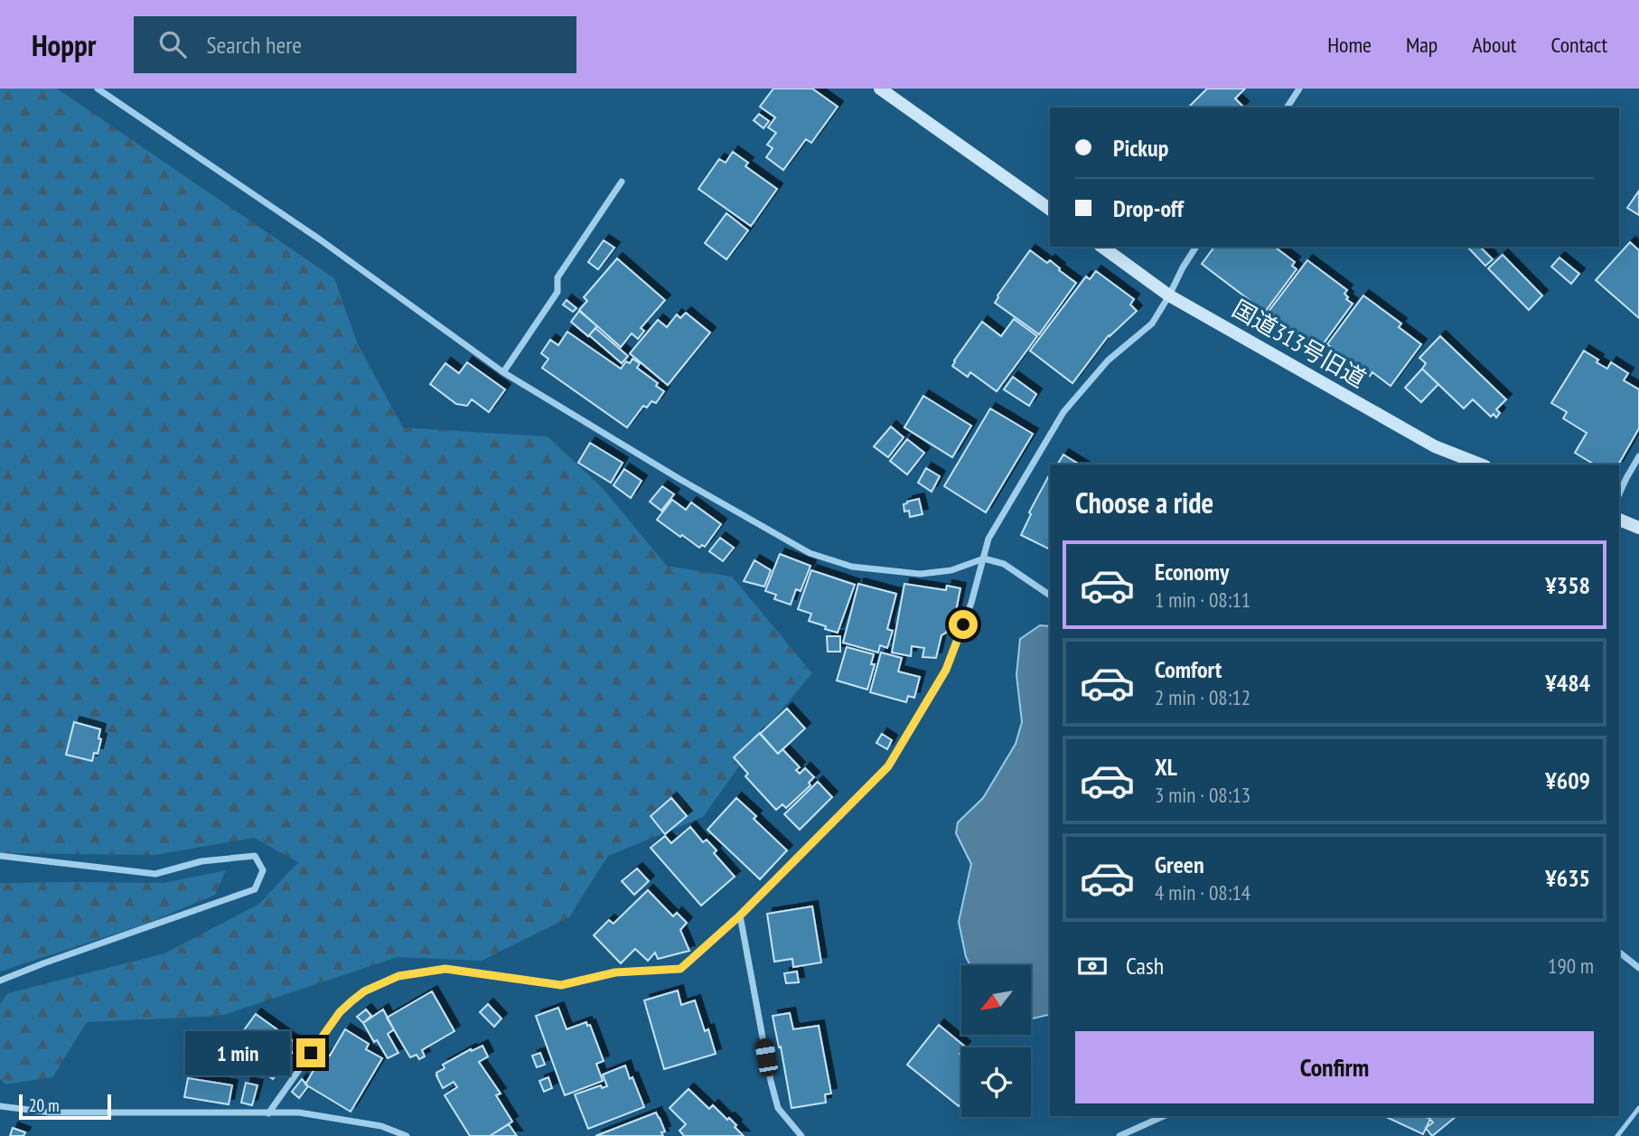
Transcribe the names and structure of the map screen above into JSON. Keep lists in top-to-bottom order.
{
  "streets": {
    "street": ["国道313号旧道"]
  },
  "scale_bar": "20 m",
  "north": "bottom left",
  "page": {
    "header": "Hoppr",
    "search": "Search here",
    "nav": [
      "Home",
      "Map",
      "About",
      "Contact"
    ],
    "banner": ["Pickup", "Drop-off"],
    "heading": "Choose a ride",
    "list": [
      {
        "name": "Economy",
        "note": "1 min · 08:11",
        "value": "¥358"
      },
      {
        "name": "Comfort",
        "note": "2 min · 08:12",
        "value": "¥484"
      },
      {
        "name": "XL",
        "note": "3 min · 08:13",
        "value": "¥609"
      },
      {
        "name": "Green",
        "note": "4 min · 08:14",
        "value": "¥635"
      }
    ],
    "pay": ["Cash", "190 m"],
    "buttons": "Confirm",
    "bubble": "1 min",
    "scale": "20 m"
  }
}
